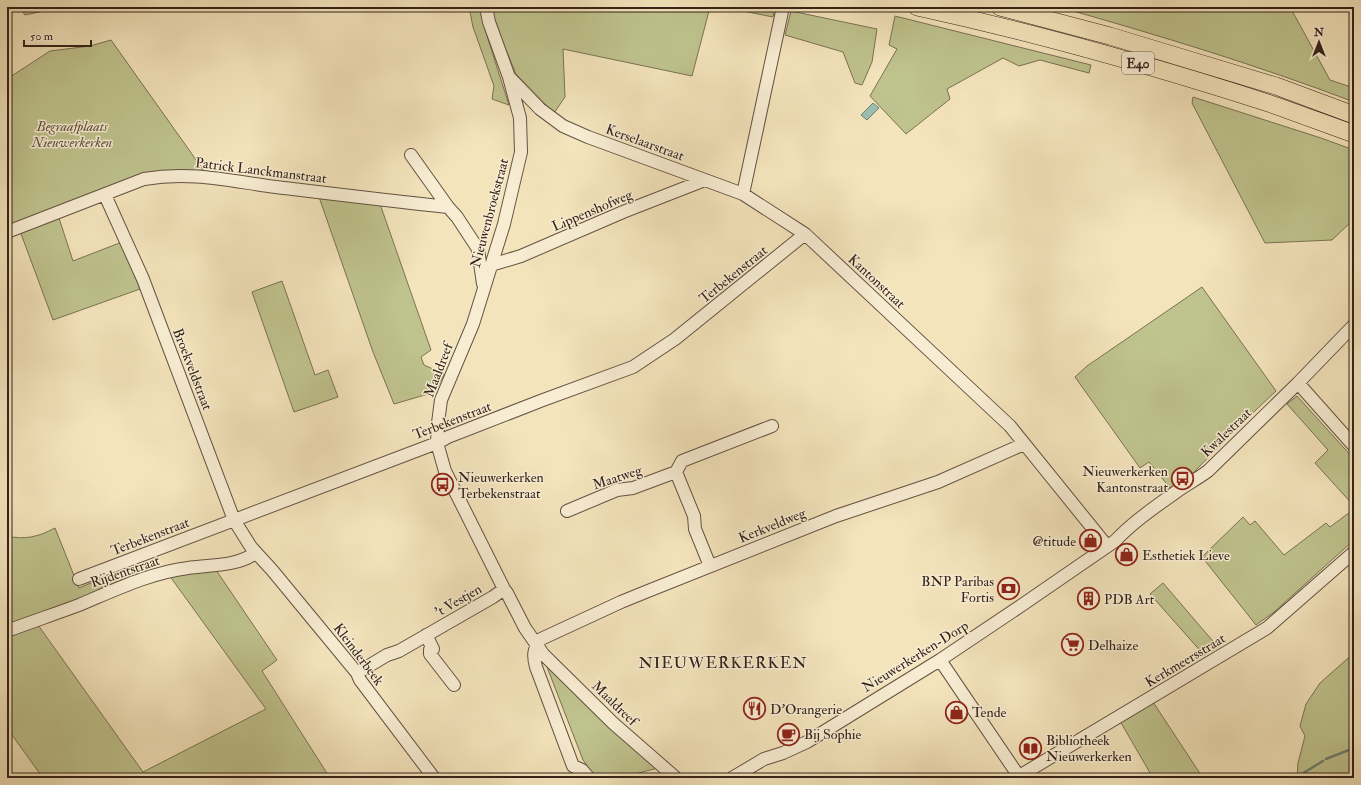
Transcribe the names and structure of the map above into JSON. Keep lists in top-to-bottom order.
{
  "streets": {
    "highway": ["E40"],
    "street": [
      "Kerselaarstraat",
      "Patrick Lanckmanstraat",
      "Lippenshofweg",
      "Nieuwenbroekstraat",
      "Terbekenstraat",
      "Kantonstraat",
      "Broekveldstraat",
      "Maaldreef",
      "Kwalestraat",
      "Maatweg",
      "Kerkveldweg",
      "Rijdentstraat",
      "'t Vestjen",
      "Kleinderbeek",
      "Nieuwerkerken-Dorp",
      "Kerkmeersstraat"
    ]
  },
  "crossings": [
    ["Kerselaarstraat", "Lippenshofweg"],
    ["Kerselaarstraat", "Nieuwenbroekstraat"],
    ["Kerselaarstraat", "Kantonstraat"],
    ["Patrick Lanckmanstraat", "Broekveldstraat"],
    ["Patrick Lanckmanstraat", "Maaldreef"],
    ["Lippenshofweg", "Nieuwenbroekstraat"],
    ["Nieuwenbroekstraat", "Maaldreef"],
    ["Terbekenstraat", "Kantonstraat"],
    ["Terbekenstraat", "Broekveldstraat"],
    ["Terbekenstraat", "Maaldreef"],
    ["Kantonstraat", "Kwalestraat"],
    ["Kantonstraat", "Kerkveldweg"],
    ["Kantonstraat", "Nieuwerkerken-Dorp"],
    ["Broekveldstraat", "Rijdentstraat"],
    ["Broekveldstraat", "Kleinderbeek"],
    ["Maaldreef", "Kerkveldweg"],
    ["Maaldreef", "'t Vestjen"],
    ["Kwalestraat", "Nieuwerkerken-Dorp"],
    ["Rijdentstraat", "Kleinderbeek"],
    ["'t Vestjen", "Kleinderbeek"]
  ],
  "districts": ["NIEUWERKERKEN"],
  "parks": ["Begraafplaats Nieuwerkerken"],
  "places": {
    "bus stop": ["Nieuwerkerken Kantonstraat", "Nieuwerkerken Terbekenstraat"],
    "shop": ["@titude", "Esthetiek Lieve", "Tende"],
    "bank": ["BNP Paribas Fortis"],
    "building": ["PDB Art"],
    "supermarket": ["Delhaize"],
    "restaurant": ["D'Orangerie"],
    "cafe": ["Bij Sophie"],
    "library": ["Bibliotheek Nieuwerkerken"]
  },
  "scale_bar": "50 m",
  "north": "top"
}
